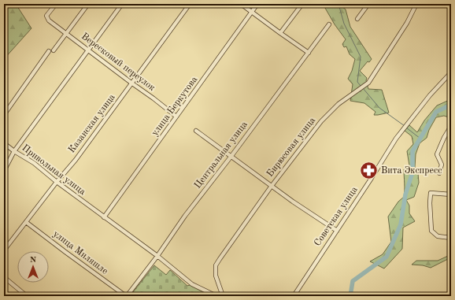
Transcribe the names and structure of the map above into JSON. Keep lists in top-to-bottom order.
{
  "streets": {
    "street": [
      "Вересковый переулок",
      "улица Беркутова",
      "Казанская улица",
      "Бирюсовая улица",
      "Центральная улица",
      "Привольная улица",
      "Советская улица",
      "улица Миляшле"
    ]
  },
  "crossings": [
    ["Вересковый переулок", "улица Беркутова"],
    ["Вересковый переулок", "Казанская улица"],
    ["Вересковый переулок", "Привольная улица"],
    ["улица Беркутова", "Привольная улица"],
    ["Казанская улица", "Привольная улица"],
    ["Казанская улица", "улица Миляшле"],
    ["Центральная улица", "Привольная улица"],
    ["Центральная улица", "улица Миляшле"]
  ],
  "places": {
    "pharmacy": ["Вита Экспресс"]
  },
  "north": "top"
}
